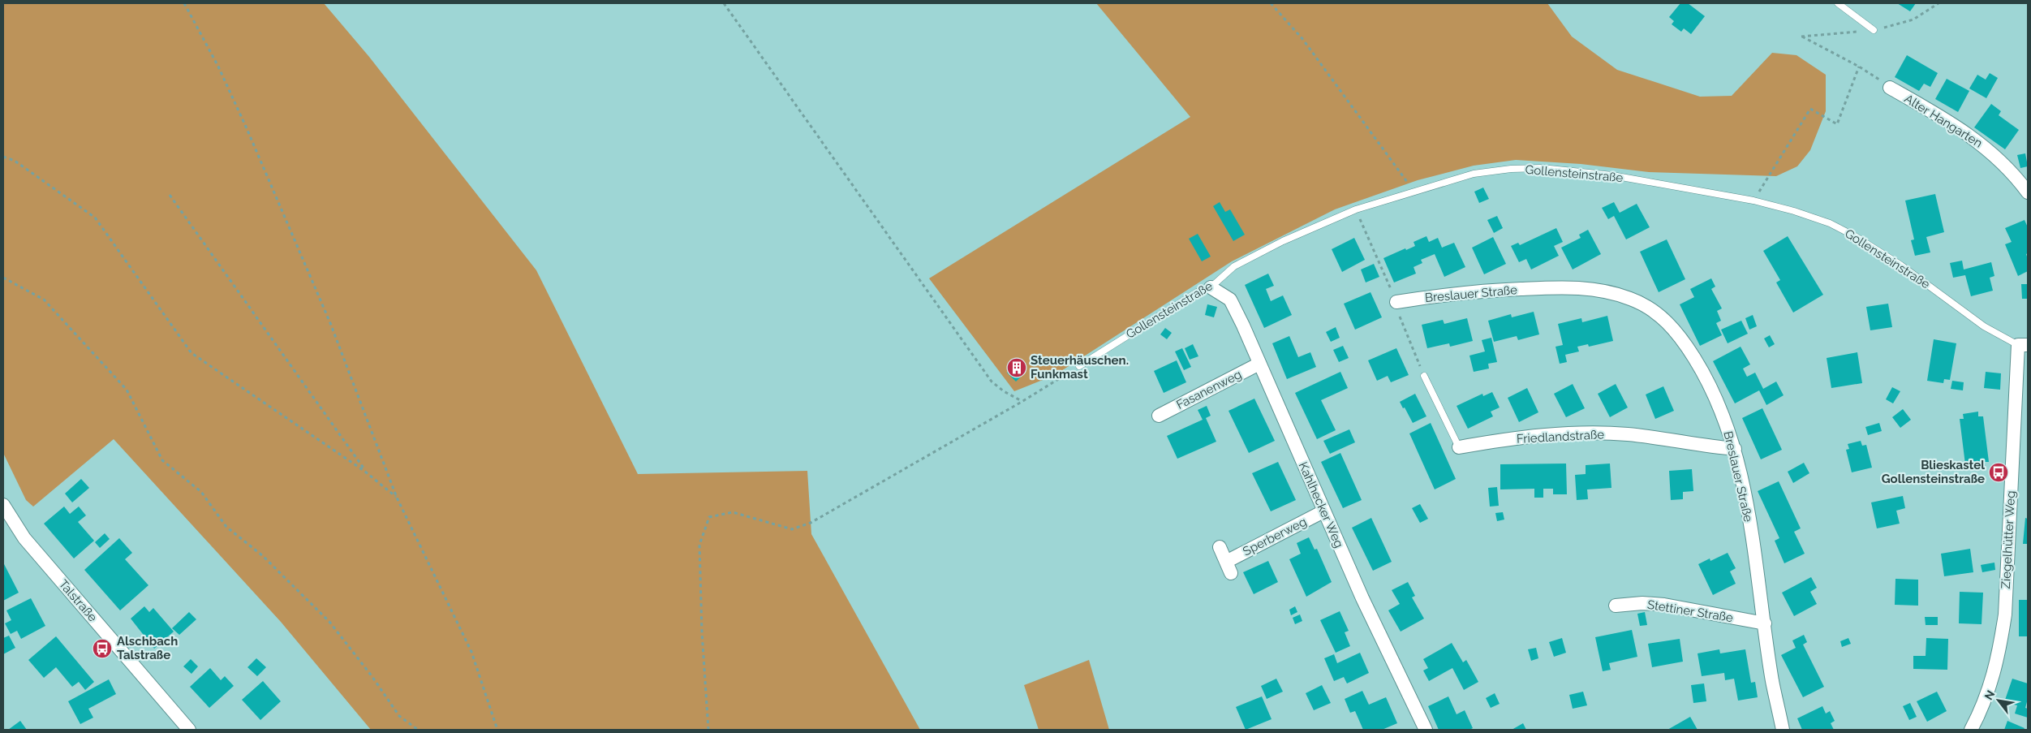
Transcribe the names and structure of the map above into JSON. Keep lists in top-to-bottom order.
{
  "streets": {
    "street": [
      "Alter Hangarten",
      "Breslauer Straße",
      "Fasanenweg",
      "Friedlandstraße",
      "Kahlhecker Weg",
      "Sperberweg",
      "Ziegelhütter Weg",
      "Talstraße",
      "Stettiner Straße"
    ],
    "lane": ["Gollensteinstraße"]
  },
  "crossings": [
    ["Gollensteinstraße", "Kahlhecker Weg"],
    ["Gollensteinstraße", "Ziegelhütter Weg"],
    ["Breslauer Straße", "Friedlandstraße"],
    ["Breslauer Straße", "Stettiner Straße"],
    ["Fasanenweg", "Kahlhecker Weg"],
    ["Kahlhecker Weg", "Sperberweg"]
  ],
  "places": {
    "building": ["Steuerhäuschen. Funkmast"],
    "bus stop": ["Blieskastel Gollensteinstraße", "Alschbach Talstraße"]
  },
  "north": "top left"
}
